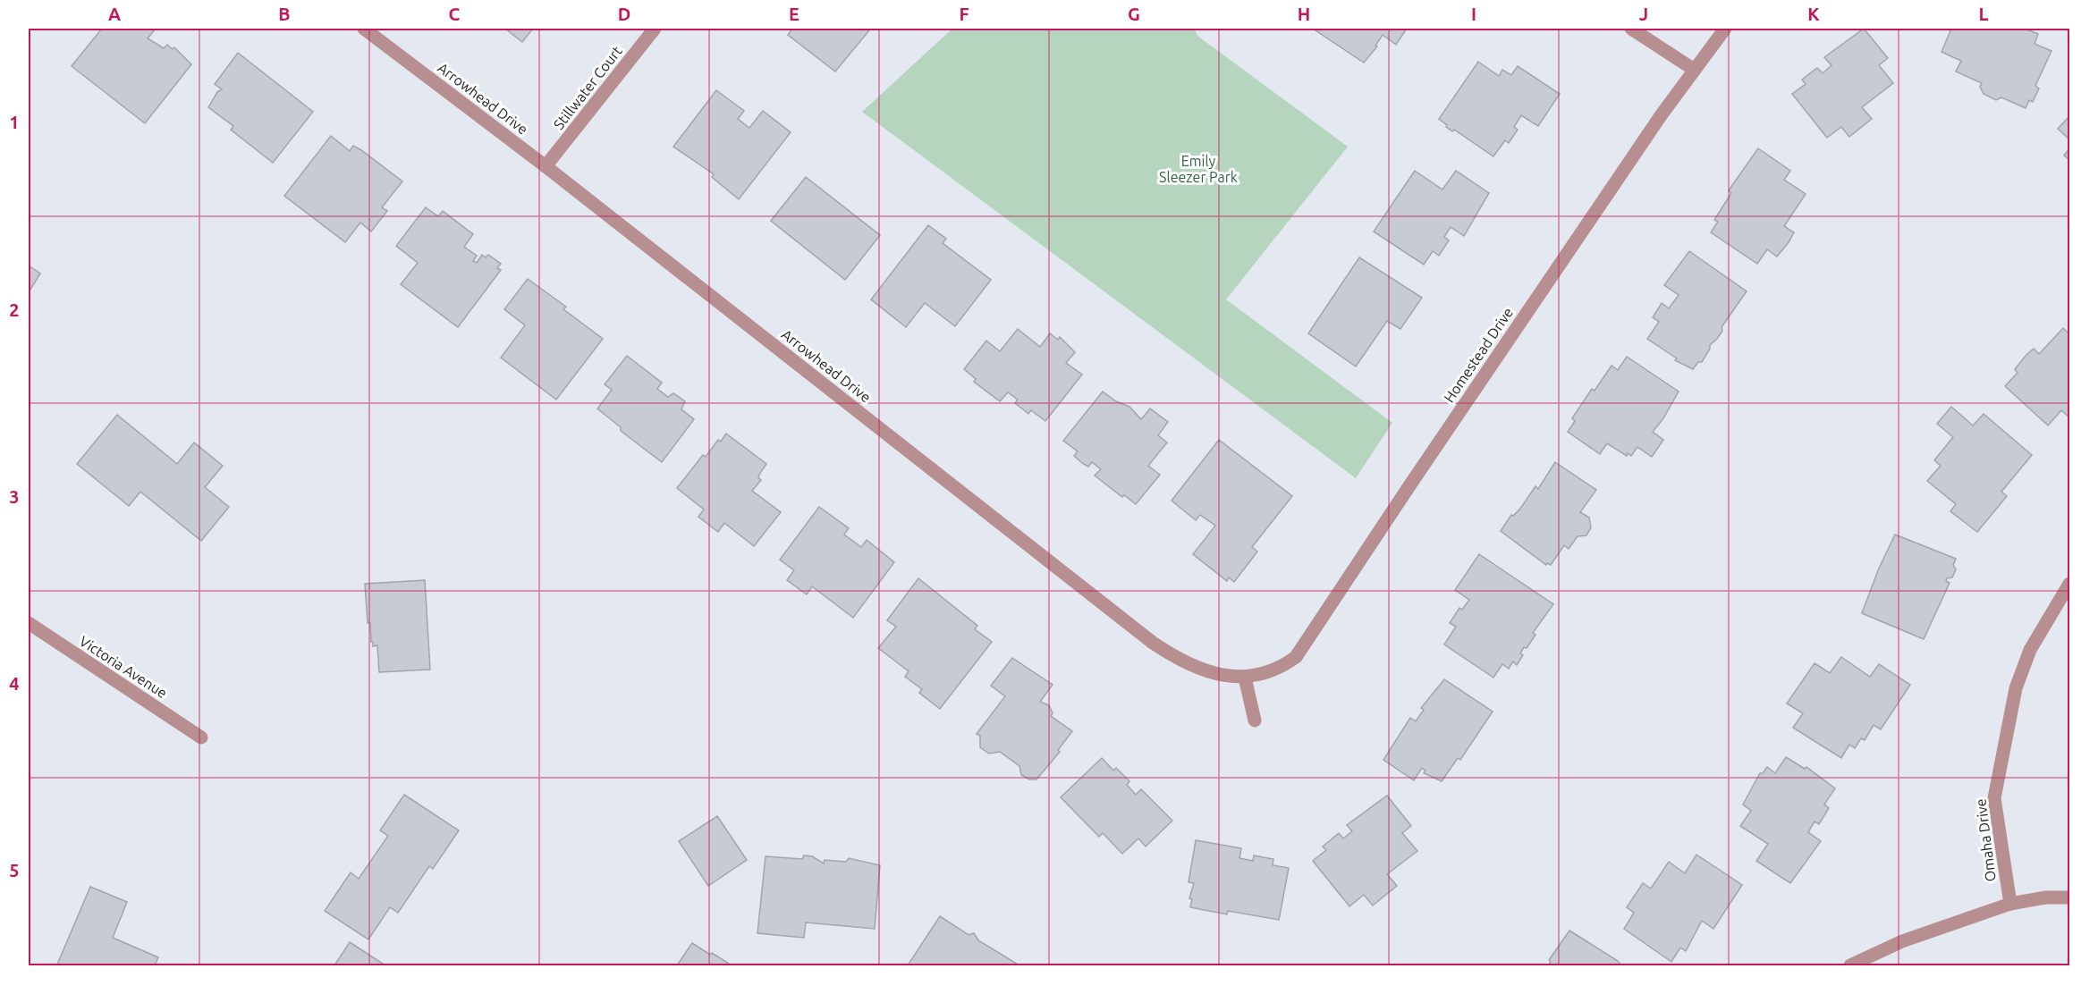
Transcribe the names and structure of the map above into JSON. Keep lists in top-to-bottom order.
{
  "streets": {
    "street": [
      "Stillwater Court",
      "Arrowhead Drive",
      "Homestead Drive",
      "Victoria Avenue",
      "Omaha Drive"
    ]
  },
  "crossings": [
    ["Stillwater Court", "Arrowhead Drive"],
    ["Arrowhead Drive", "Homestead Drive"]
  ],
  "parks": ["Emily Sleezer Park"],
  "grid": {
    "columns": [
      "A",
      "B",
      "C",
      "D",
      "E",
      "F",
      "G",
      "H",
      "I",
      "J",
      "K",
      "L"
    ],
    "rows": [
      "1",
      "2",
      "3",
      "4",
      "5"
    ]
  }
}
